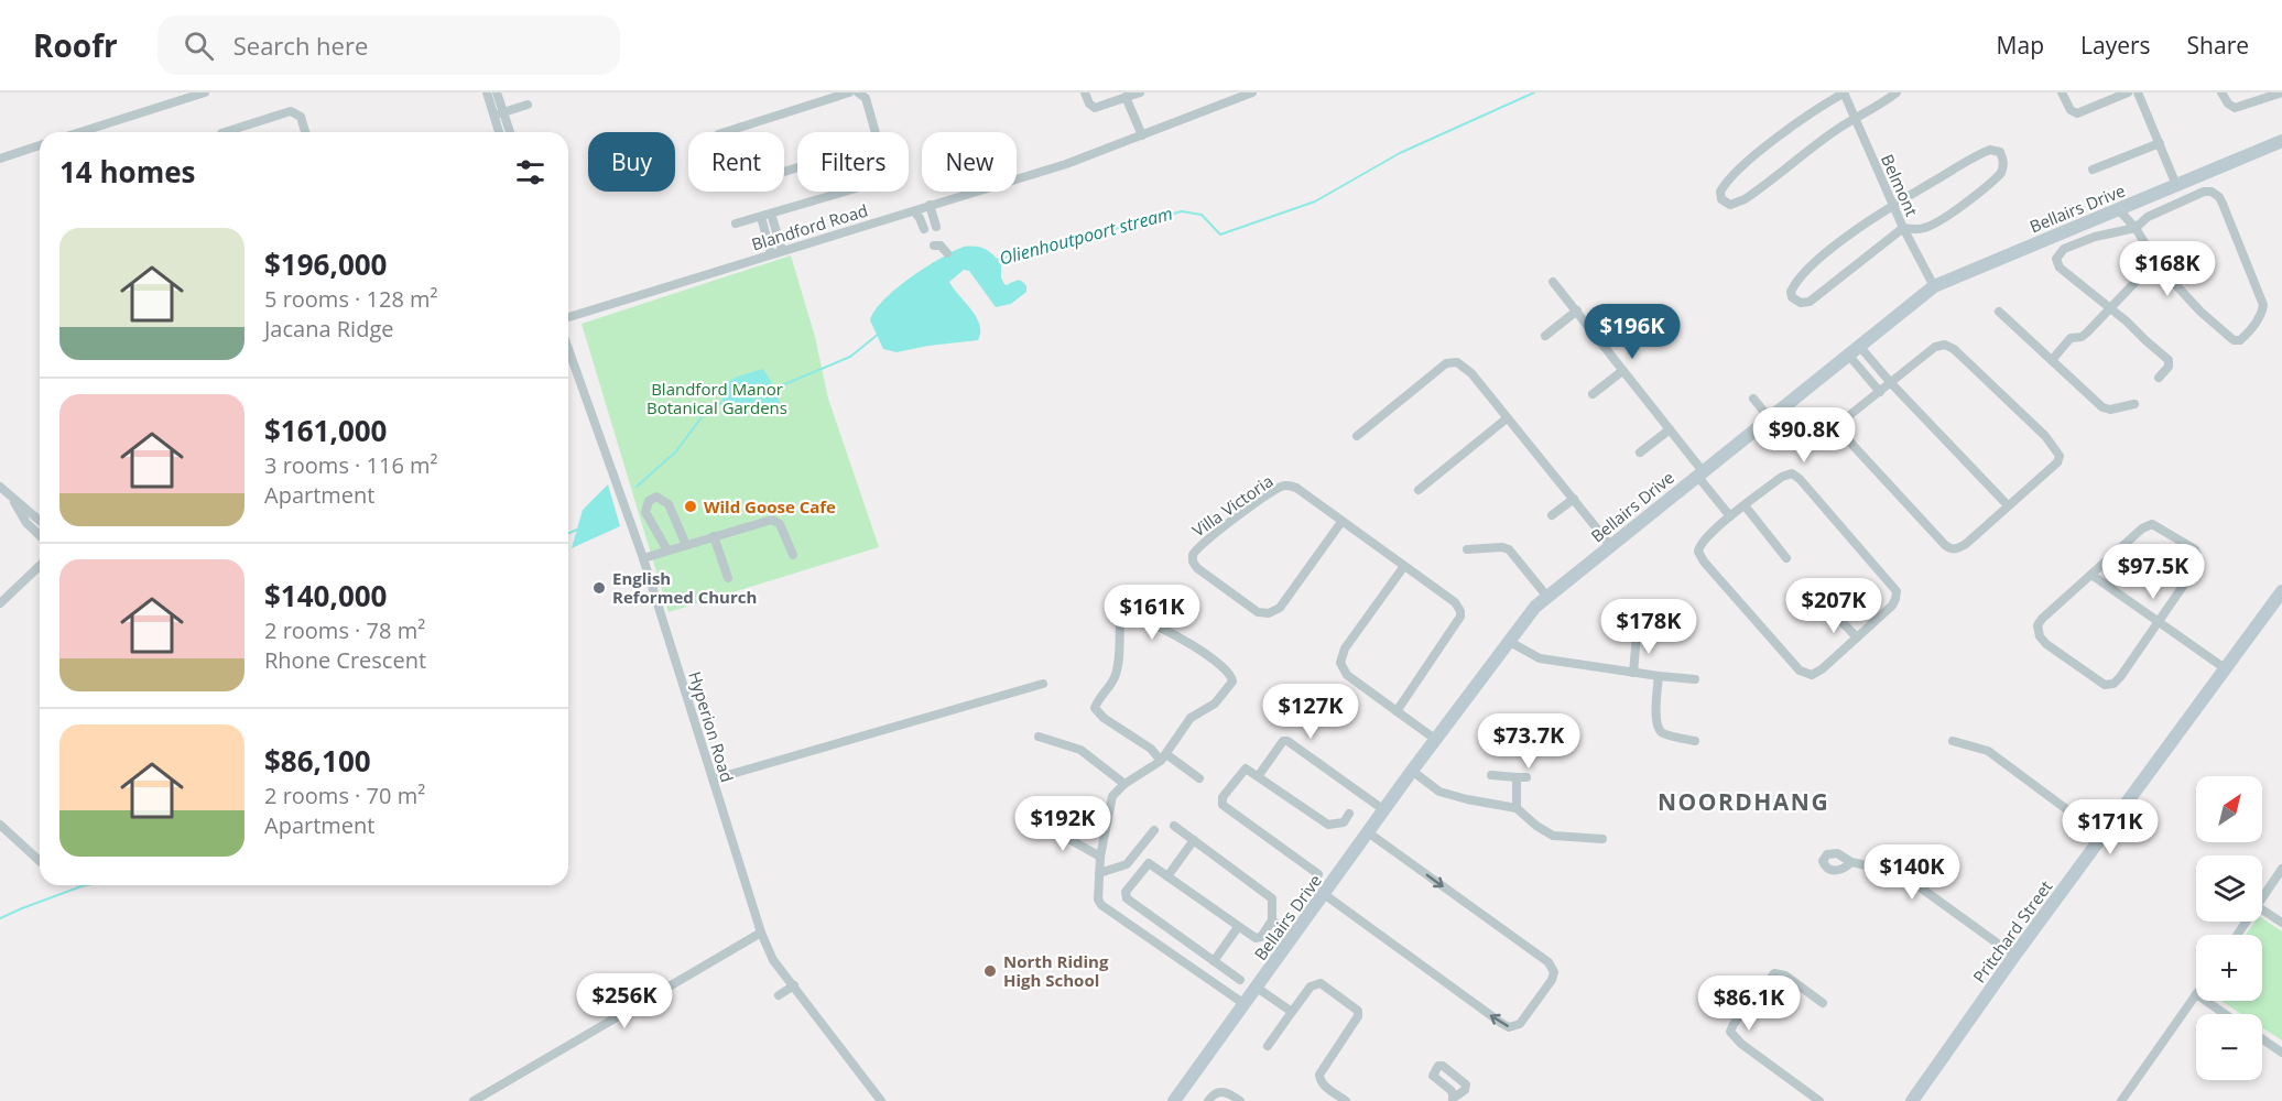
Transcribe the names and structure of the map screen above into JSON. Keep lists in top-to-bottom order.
{
  "streets": {
    "street": [
      "Belmont",
      "Bellairs Drive",
      "Blandford Road",
      "Villa Victoria",
      "Hyperion Road",
      "Pritchard Street"
    ]
  },
  "crossings": [
    ["Belmont", "Bellairs Drive"]
  ],
  "districts": ["NOORDHANG"],
  "water": ["Olienhoutpoort stream"],
  "parks": ["Blandford Manor Botanical Gardens"],
  "places": ["Wild Goose Cafe", "English Reformed Church", "North Riding High School"],
  "north": "top right",
  "page": {
    "header": "Roofr",
    "search": "Search here",
    "nav": ["Map", "Layers", "Share"],
    "chip": [
      "Buy",
      "Rent",
      "Filters",
      "New"
    ],
    "heading": "14 homes",
    "list": [
      {
        "name": "$196,000",
        "note": "5 rooms · 128 m² · Jacana Ridge"
      },
      {
        "name": "$161,000",
        "note": "3 rooms · 116 m² · Apartment"
      },
      {
        "name": "$140,000",
        "note": "2 rooms · 78 m² · Rhone Crescent"
      },
      {
        "name": "$86,100",
        "note": "2 rooms · 70 m² · Apartment"
      }
    ],
    "price": [
      "$168K",
      "$196K",
      "$90.8K",
      "$97.5K",
      "$207K",
      "$161K",
      "$178K",
      "$127K",
      "$73.7K",
      "$192K",
      "$171K",
      "$140K",
      "$256K",
      "$86.1K"
    ],
    "map_buttons": ["+", "−"]
  }
}
